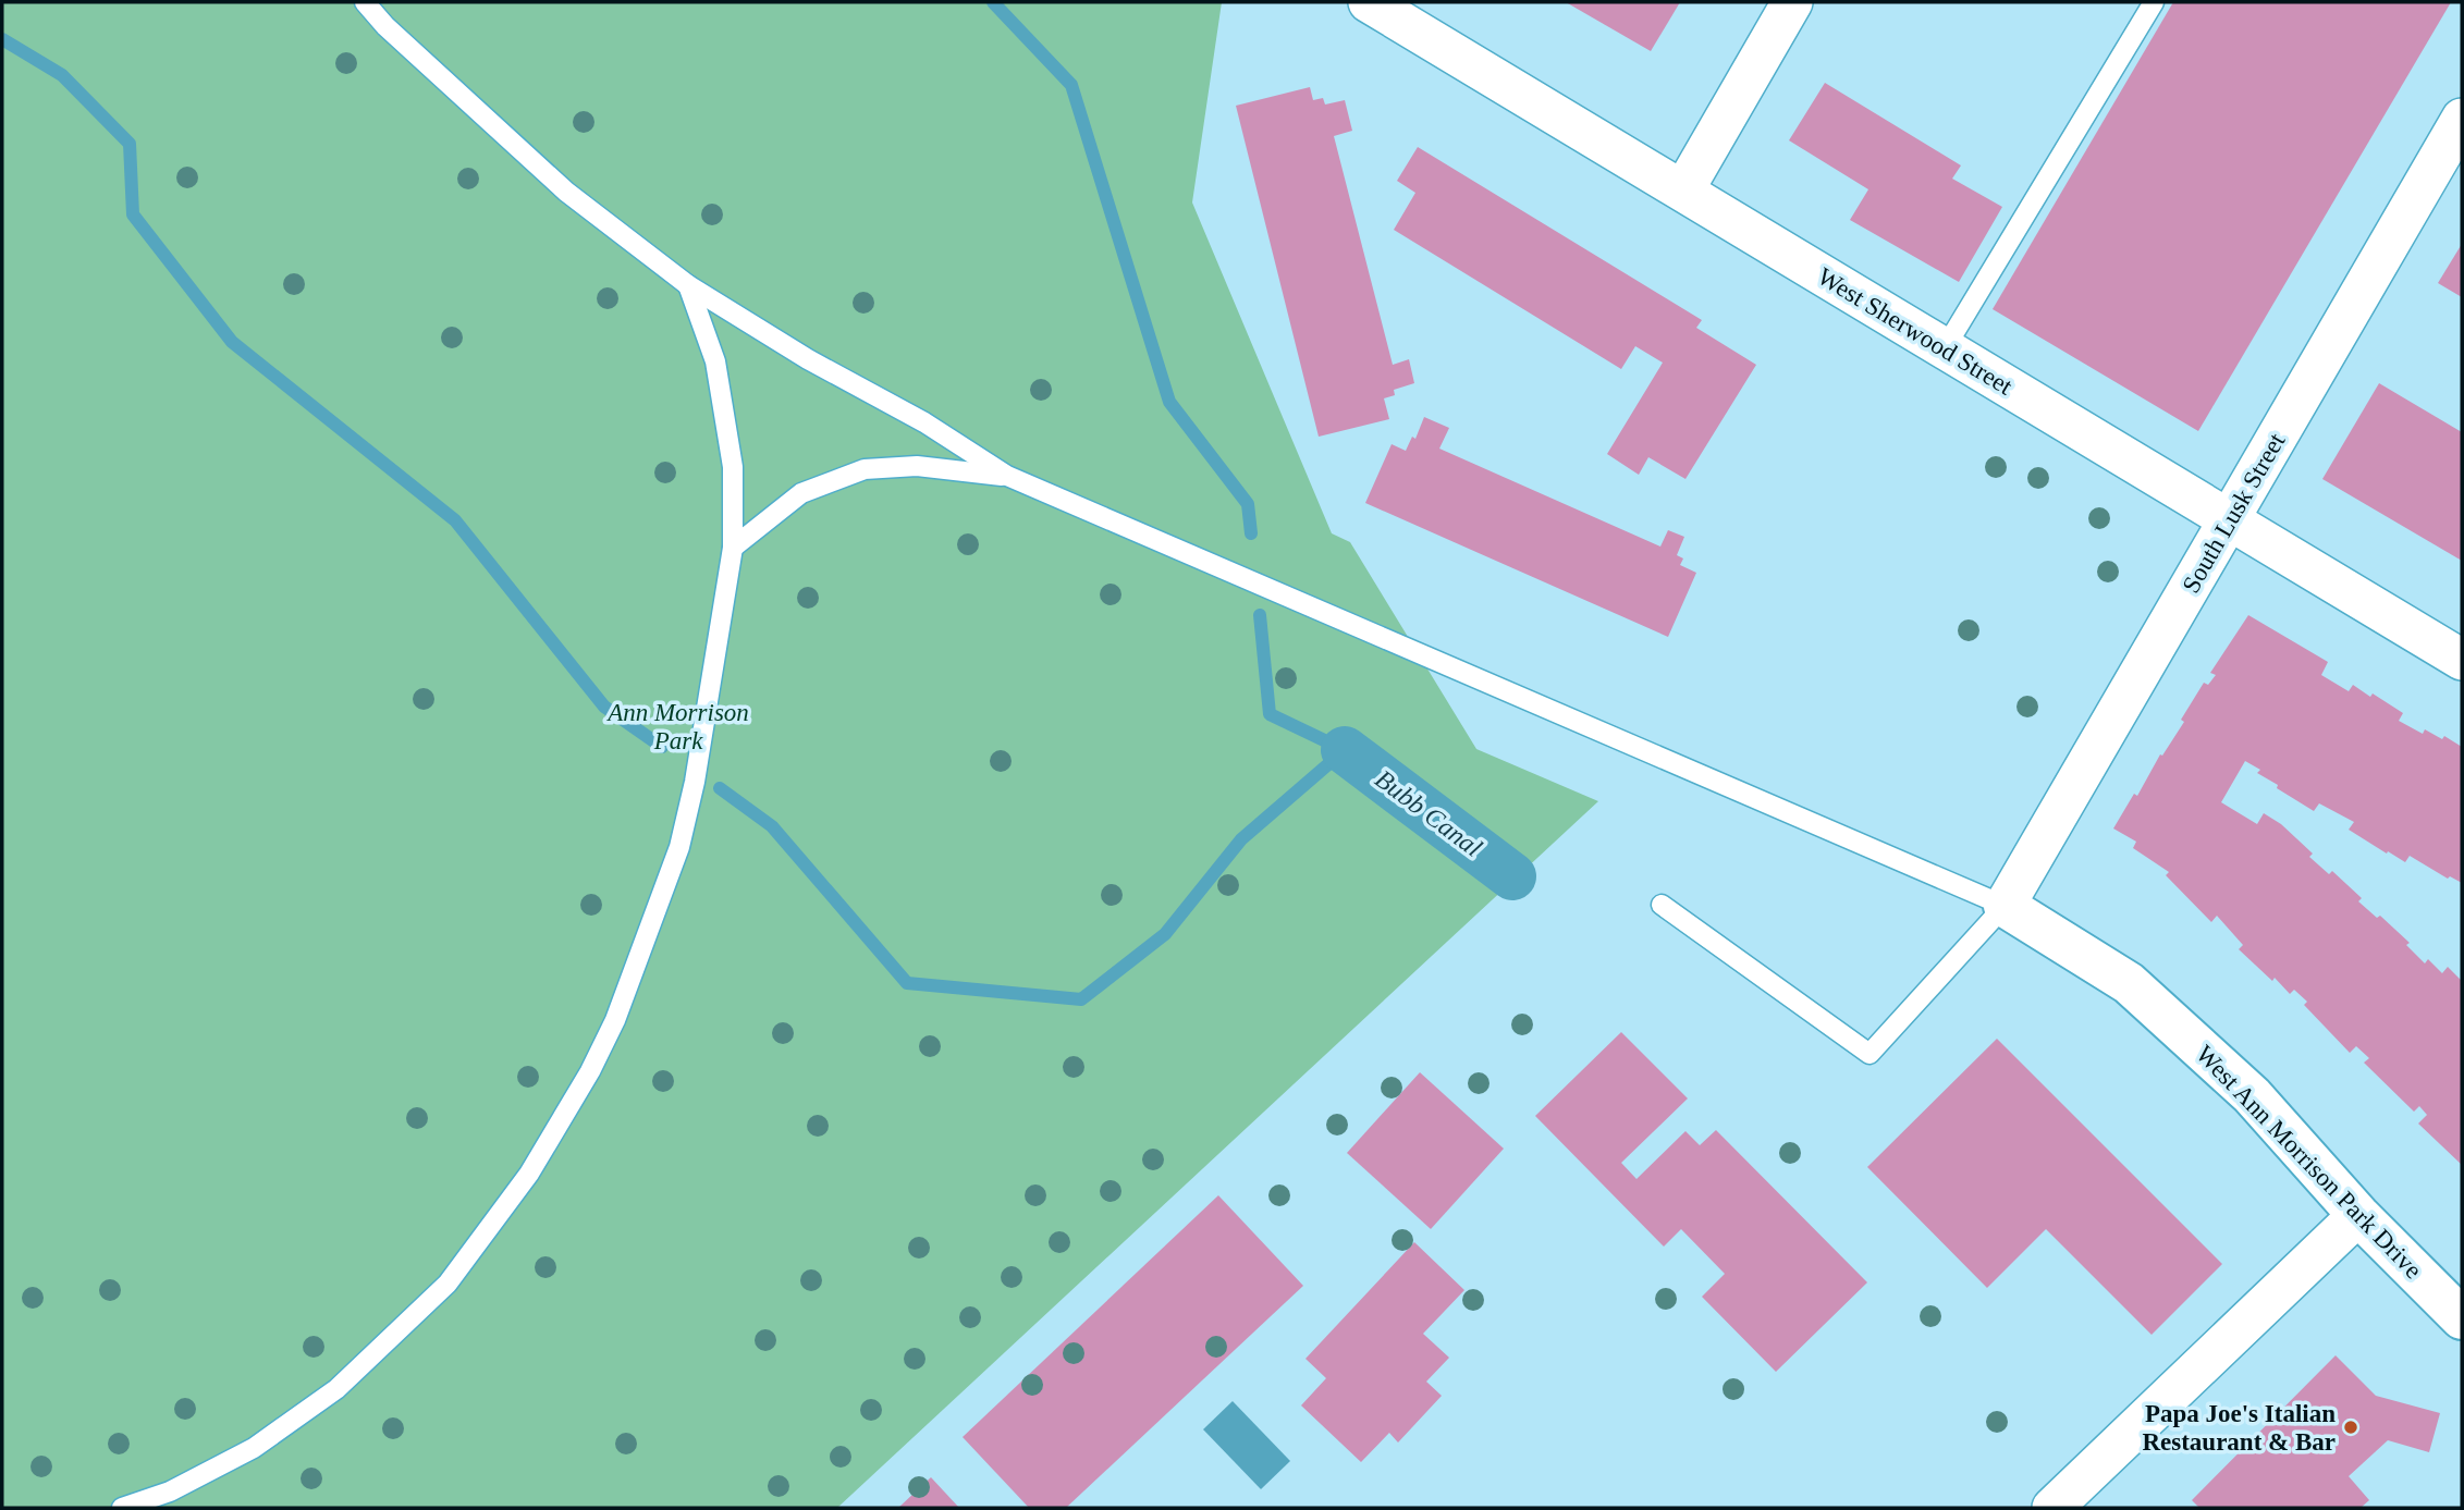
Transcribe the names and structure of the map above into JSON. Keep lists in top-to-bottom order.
{
  "streets": {
    "street": ["West Sherwood Street", "South Lusk Street", "West Ann Morrison Park Drive"]
  },
  "crossings": [
    ["West Sherwood Street", "South Lusk Street"],
    ["South Lusk Street", "West Ann Morrison Park Drive"]
  ],
  "water": ["Bubb Canal"],
  "parks": ["Ann Morrison Park"],
  "places": ["Papa Joe's Italian Restaurant & Bar"]
}
